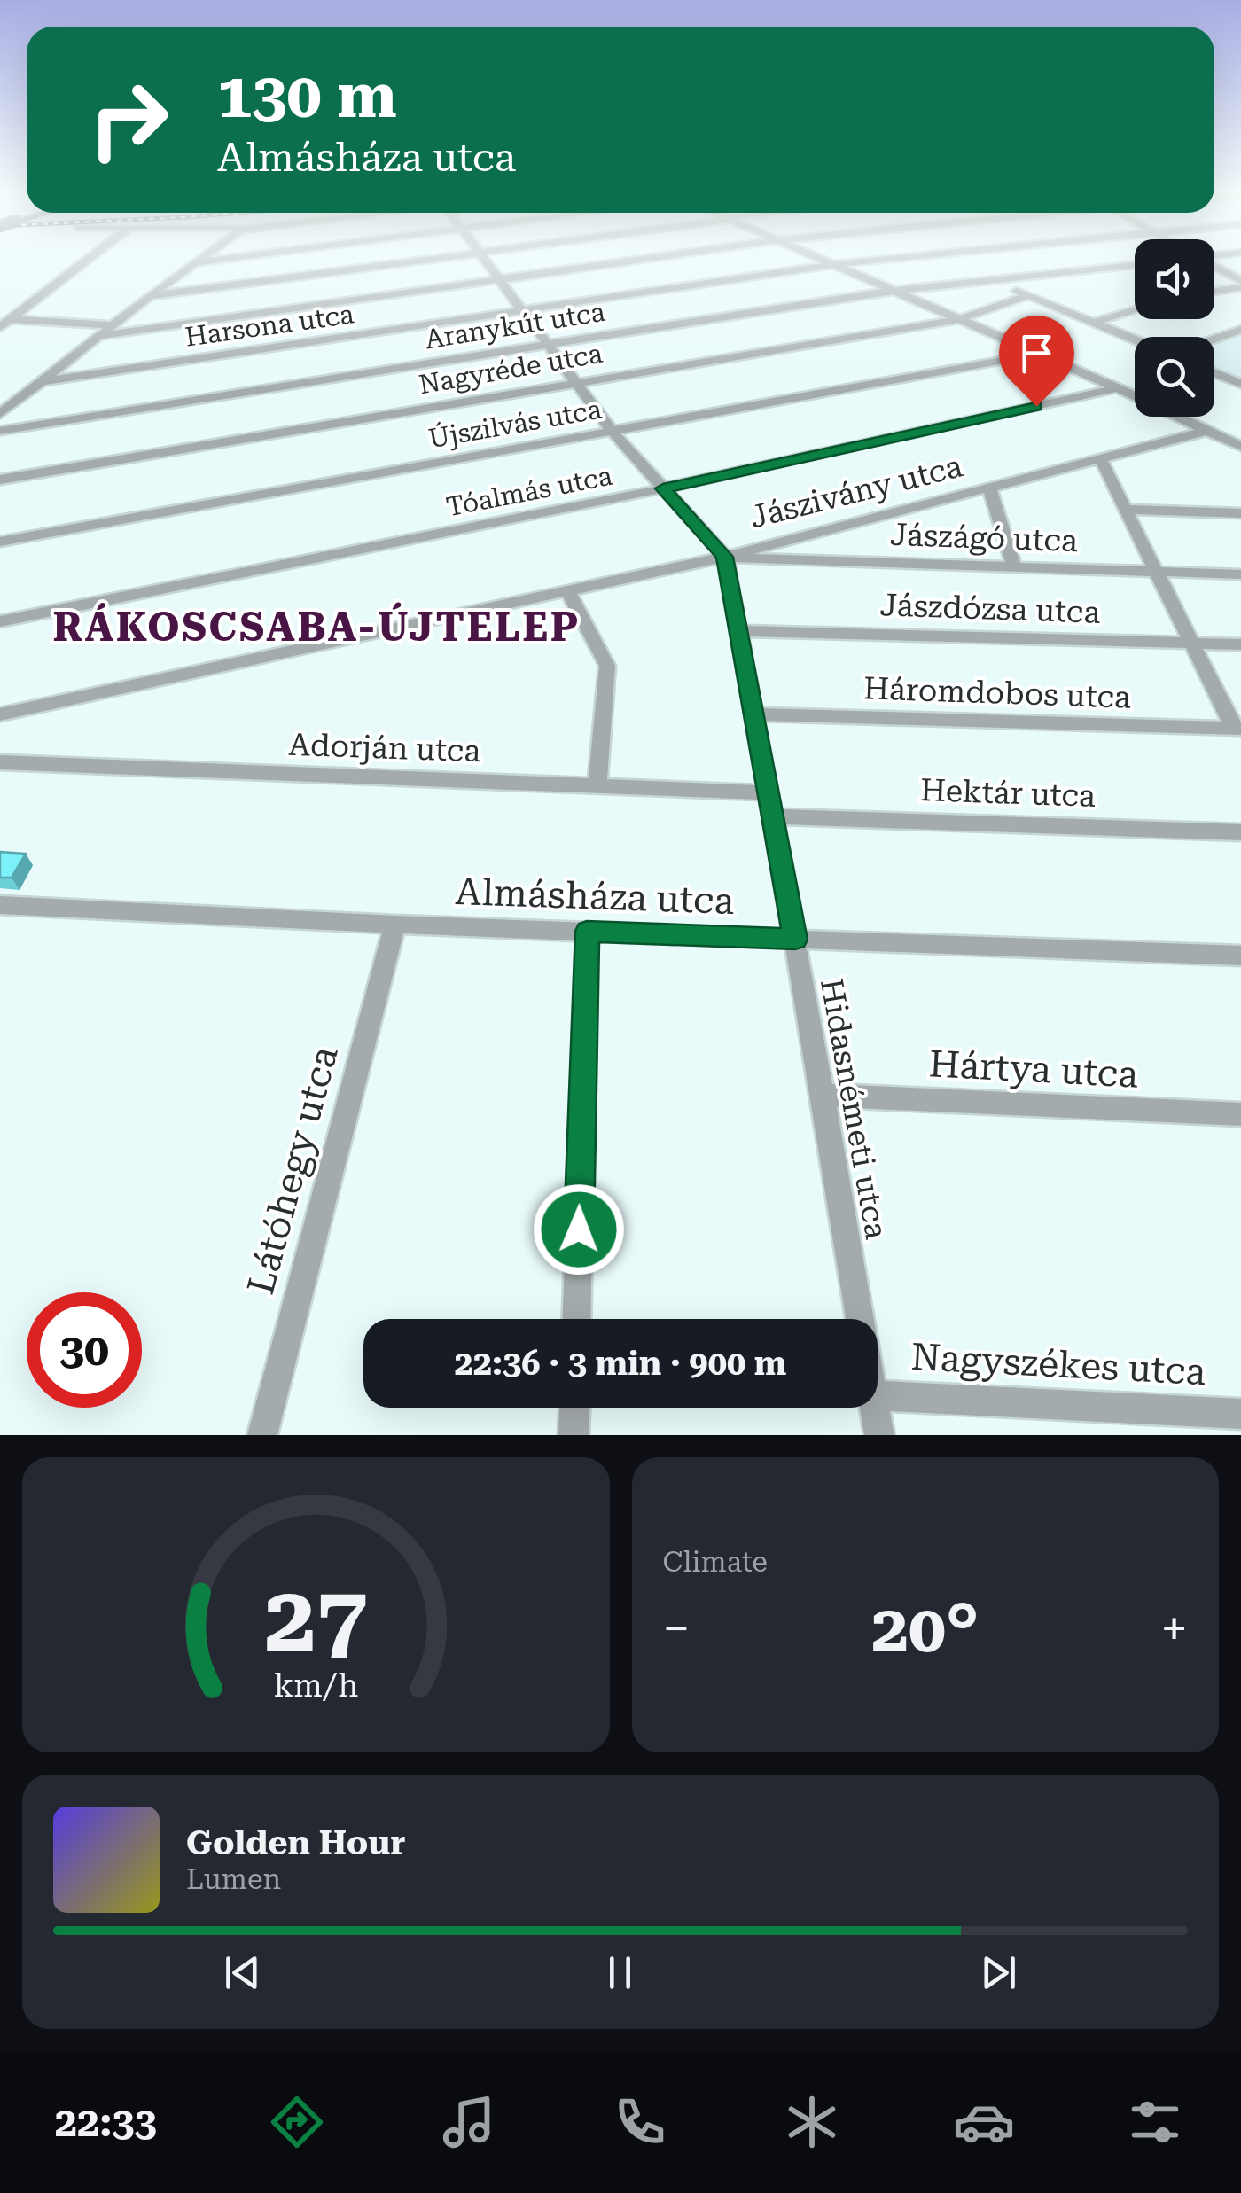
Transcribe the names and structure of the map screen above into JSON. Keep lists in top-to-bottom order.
{
  "streets": {
    "street": [
      "Harsona utca",
      "Aranykút utca",
      "Nagyréde utca",
      "Újszilvás utca",
      "Tóalmás utca",
      "Jászivány utca",
      "Jászágó utca",
      "Jászdózsa utca",
      "Háromdobos utca",
      "Adorján utca",
      "Hektár utca",
      "Almásháza utca",
      "Hártya utca",
      "Hidasnémeti utca",
      "Látóhegy utca",
      "Nagyszékes utca"
    ]
  },
  "crossings": [
    ["Jászivány utca", "Jászágó utca"],
    ["Jászivány utca", "Hidasnémeti utca"],
    ["Jászágó utca", "Hidasnémeti utca"],
    ["Jászdózsa utca", "Hidasnémeti utca"],
    ["Háromdobos utca", "Hidasnémeti utca"],
    ["Adorján utca", "Hidasnémeti utca"],
    ["Hektár utca", "Hidasnémeti utca"],
    ["Almásháza utca", "Hidasnémeti utca"],
    ["Almásháza utca", "Látóhegy utca"],
    ["Hártya utca", "Hidasnémeti utca"]
  ],
  "districts": ["RÁKOSCSABA-ÚJTELEP"],
  "page": {
    "turn": ["130 m", "Almásháza utca"],
    "limit": "30",
    "trip": "22:36 · 3 min · 900 m",
    "tile": "Climate",
    "heat": ["−", "20°", "+"],
    "song": ["Golden Hour", "Lumen"],
    "tabs": "22:33",
    "gauge": ["27", "km/h"]
  }
}
